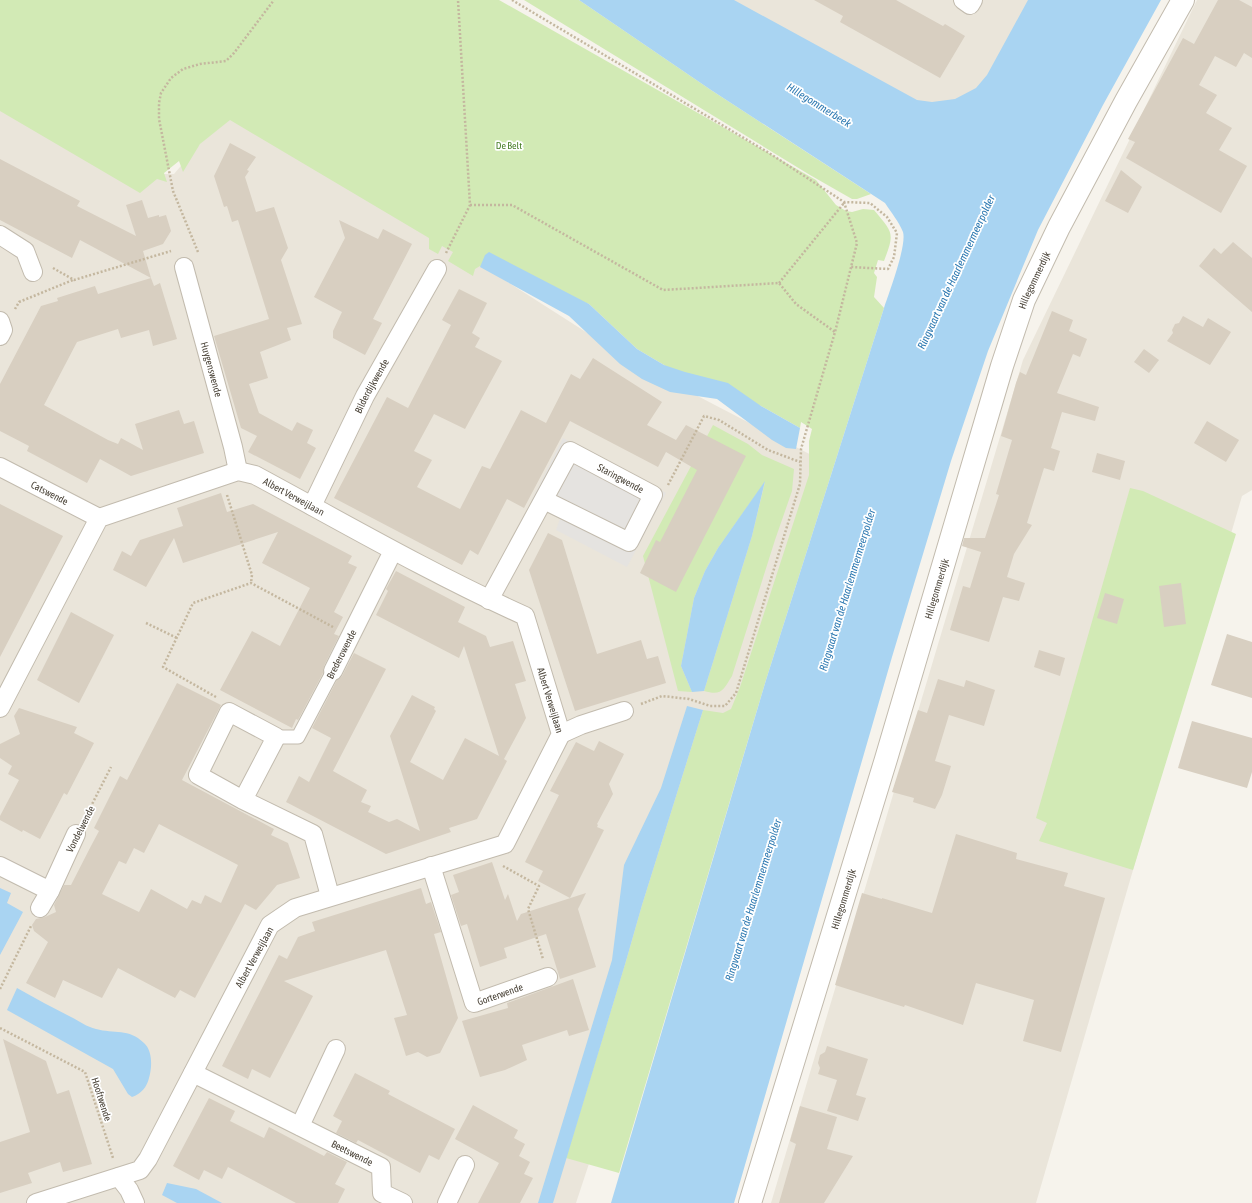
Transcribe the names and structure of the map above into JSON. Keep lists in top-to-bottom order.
{
  "streets": {
    "street": [
      "Hillegommerdijk",
      "Huygenswende",
      "Bilderdijkwende",
      "Staringwende",
      "Catswende",
      "Albert Verweijlaan",
      "Brederowende",
      "Vondelwende",
      "Gorterwende",
      "Beetswende"
    ],
    "path": ["Hooftwende"]
  },
  "crossings": [
    ["Huygenswende", "Albert Verweijlaan"],
    ["Bilderdijkwende", "Albert Verweijlaan"],
    ["Staringwende", "Albert Verweijlaan"],
    ["Albert Verweijlaan", "Brederowende"],
    ["Albert Verweijlaan", "Gorterwende"],
    ["Albert Verweijlaan", "Hooftwende"],
    ["Albert Verweijlaan", "Beetswende"]
  ],
  "water": ["Hillegommerbeek", "Ringvaart van de Haarlemmermeerpolder"],
  "parks": ["De Belt"]
}
